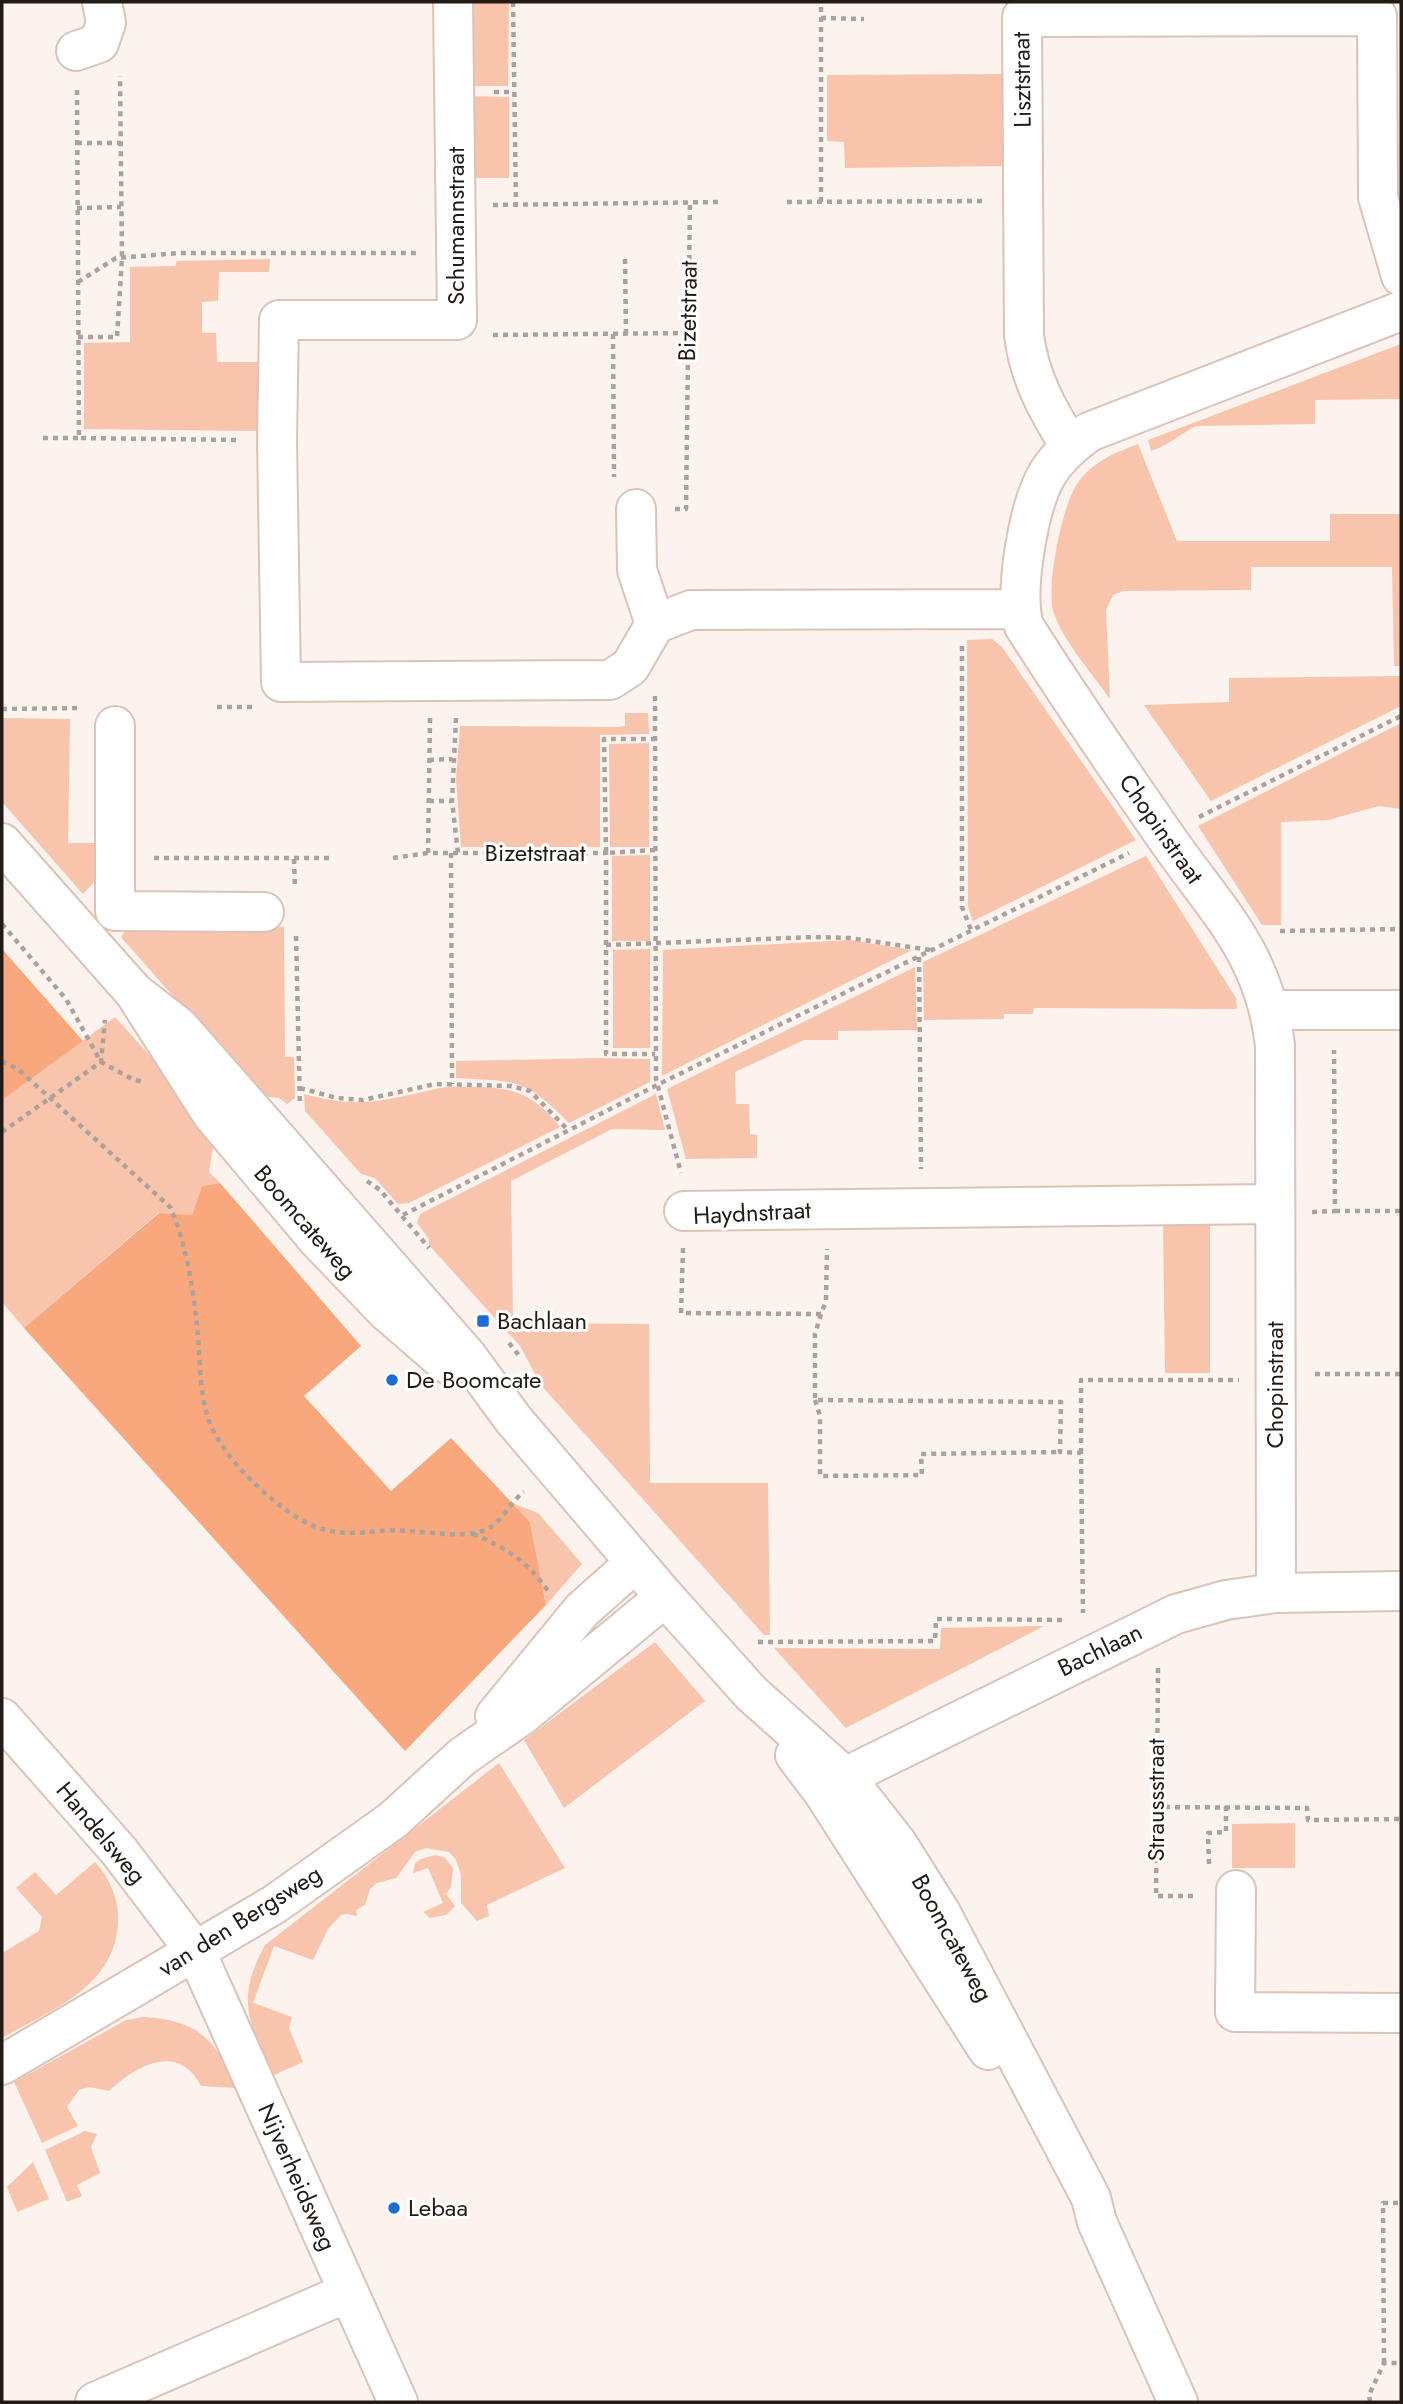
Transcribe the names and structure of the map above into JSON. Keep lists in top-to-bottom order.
{
  "streets": {
    "street": [
      "Lisztstraat",
      "Schumannstraat",
      "Chopinstraat",
      "Haydnstraat",
      "Boomcateweg",
      "Bachlaan",
      "Handelsweg",
      "van den Bergsweg",
      "Nijverheidsweg"
    ],
    "path": ["Bizetstraat", "Straussstraat"]
  },
  "crossings": [
    ["Lisztstraat", "Chopinstraat"],
    ["Chopinstraat", "Haydnstraat"],
    ["Chopinstraat", "Bachlaan"],
    ["Boomcateweg", "Bachlaan"],
    ["Boomcateweg", "van den Bergsweg"],
    ["Bachlaan", "Straussstraat"],
    ["Handelsweg", "van den Bergsweg"],
    ["Handelsweg", "Nijverheidsweg"],
    ["van den Bergsweg", "Nijverheidsweg"]
  ],
  "places": {
    "transit": ["Bachlaan"],
    "other": ["De Boomcate", "Lebaa"]
  }
}
